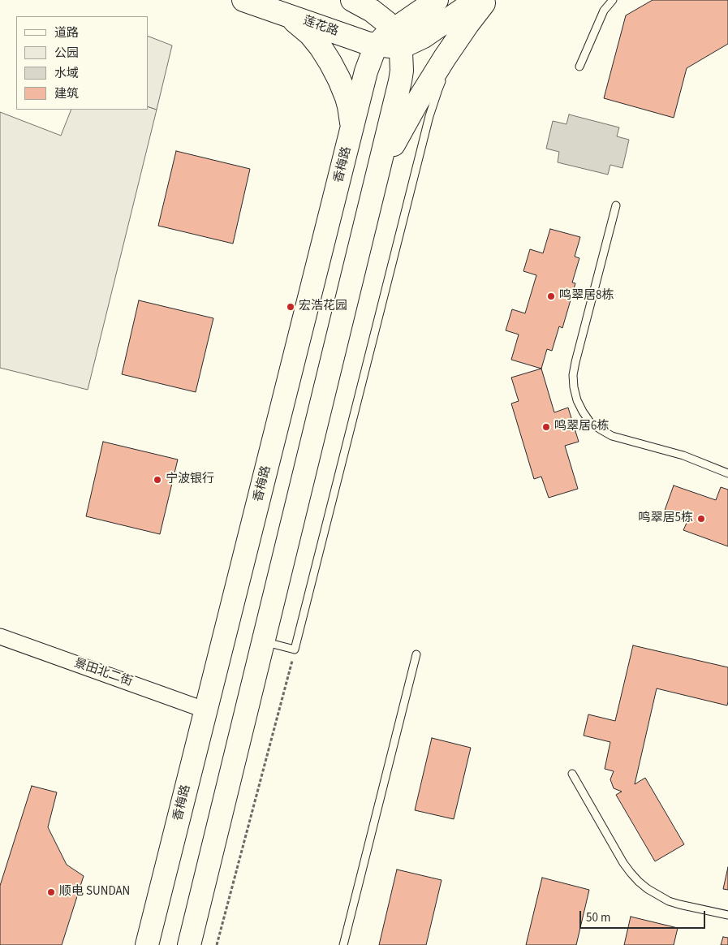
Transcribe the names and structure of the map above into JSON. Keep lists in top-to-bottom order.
{
  "streets": {
    "main road": ["莲花路", "香梅路"],
    "street": ["景田北二街"]
  },
  "crossings": [
    ["莲花路", "香梅路"],
    ["香梅路", "景田北二街"]
  ],
  "places": [
    "鸣翠居8栋",
    "宏浩花园",
    "鸣翠居6栋",
    "宁波银行",
    "鸣翠居5栋",
    "顺电 SUNDAN"
  ],
  "legend": [
    "道路",
    "公园",
    "水域",
    "建筑"
  ],
  "scale_bar": "50 m"
}
